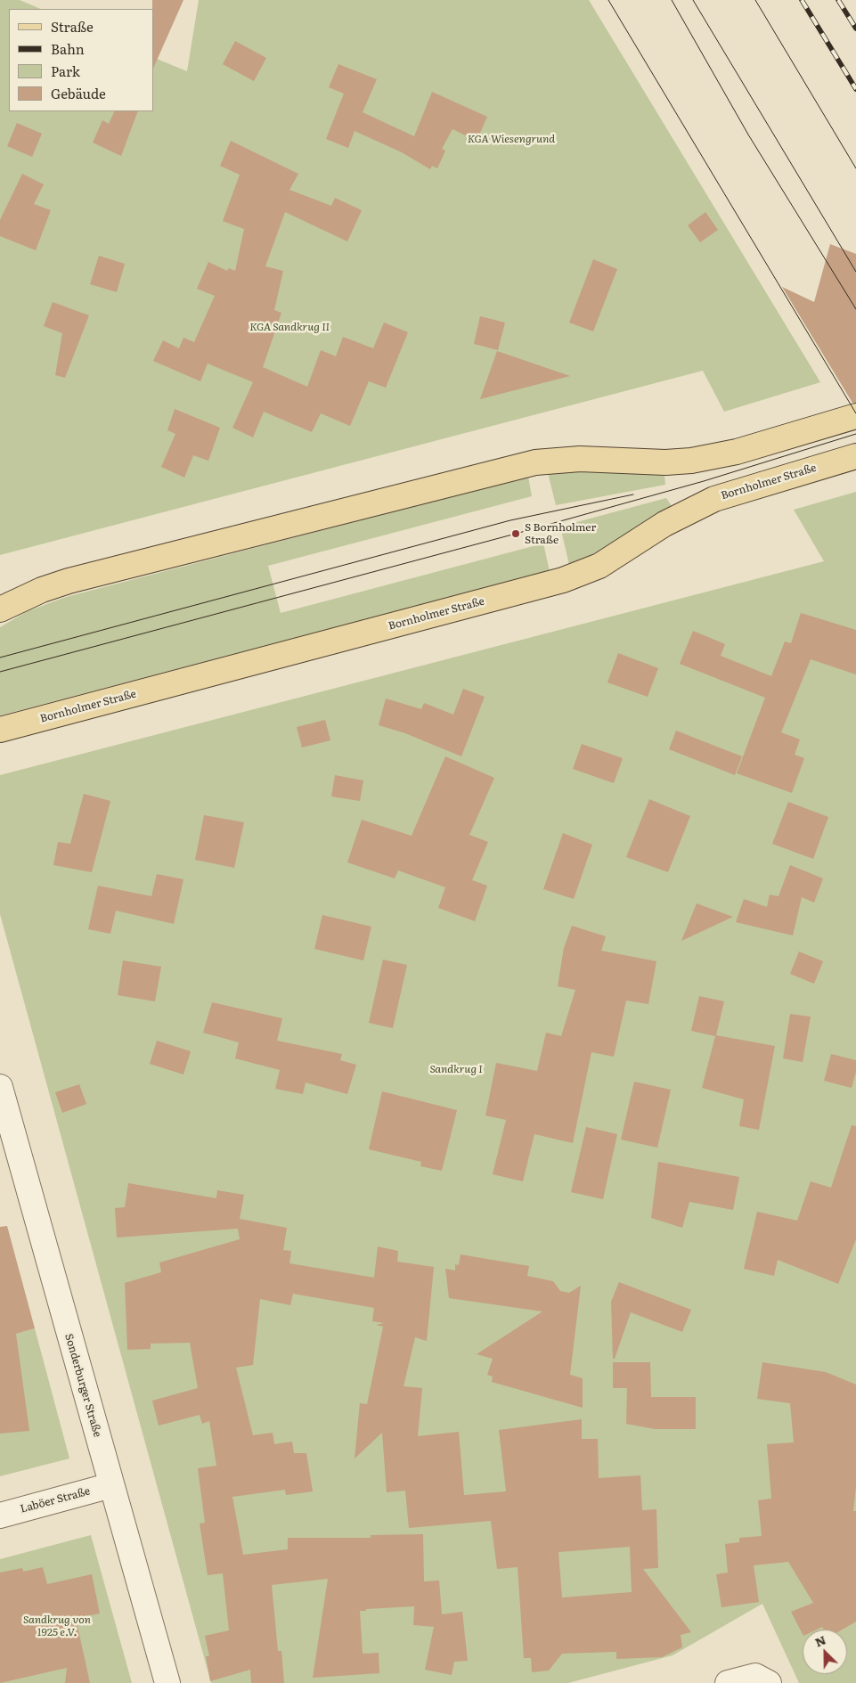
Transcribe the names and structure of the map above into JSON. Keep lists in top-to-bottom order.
{
  "streets": {
    "main road": ["Bornholmer Straße"],
    "street": ["Sonderburger Straße", "Laböer Straße"]
  },
  "crossings": [
    ["Sonderburger Straße", "Laböer Straße"]
  ],
  "parks": [
    "KGA Wiesengrund",
    "KGA Sandkrug II",
    "Sandkrug I",
    "Sandkrug von 1925 e.V."
  ],
  "places": ["S Bornholmer Straße"],
  "legend": [
    "Straße",
    "Bahn",
    "Park",
    "Gebäude"
  ],
  "north": "top left"
}
